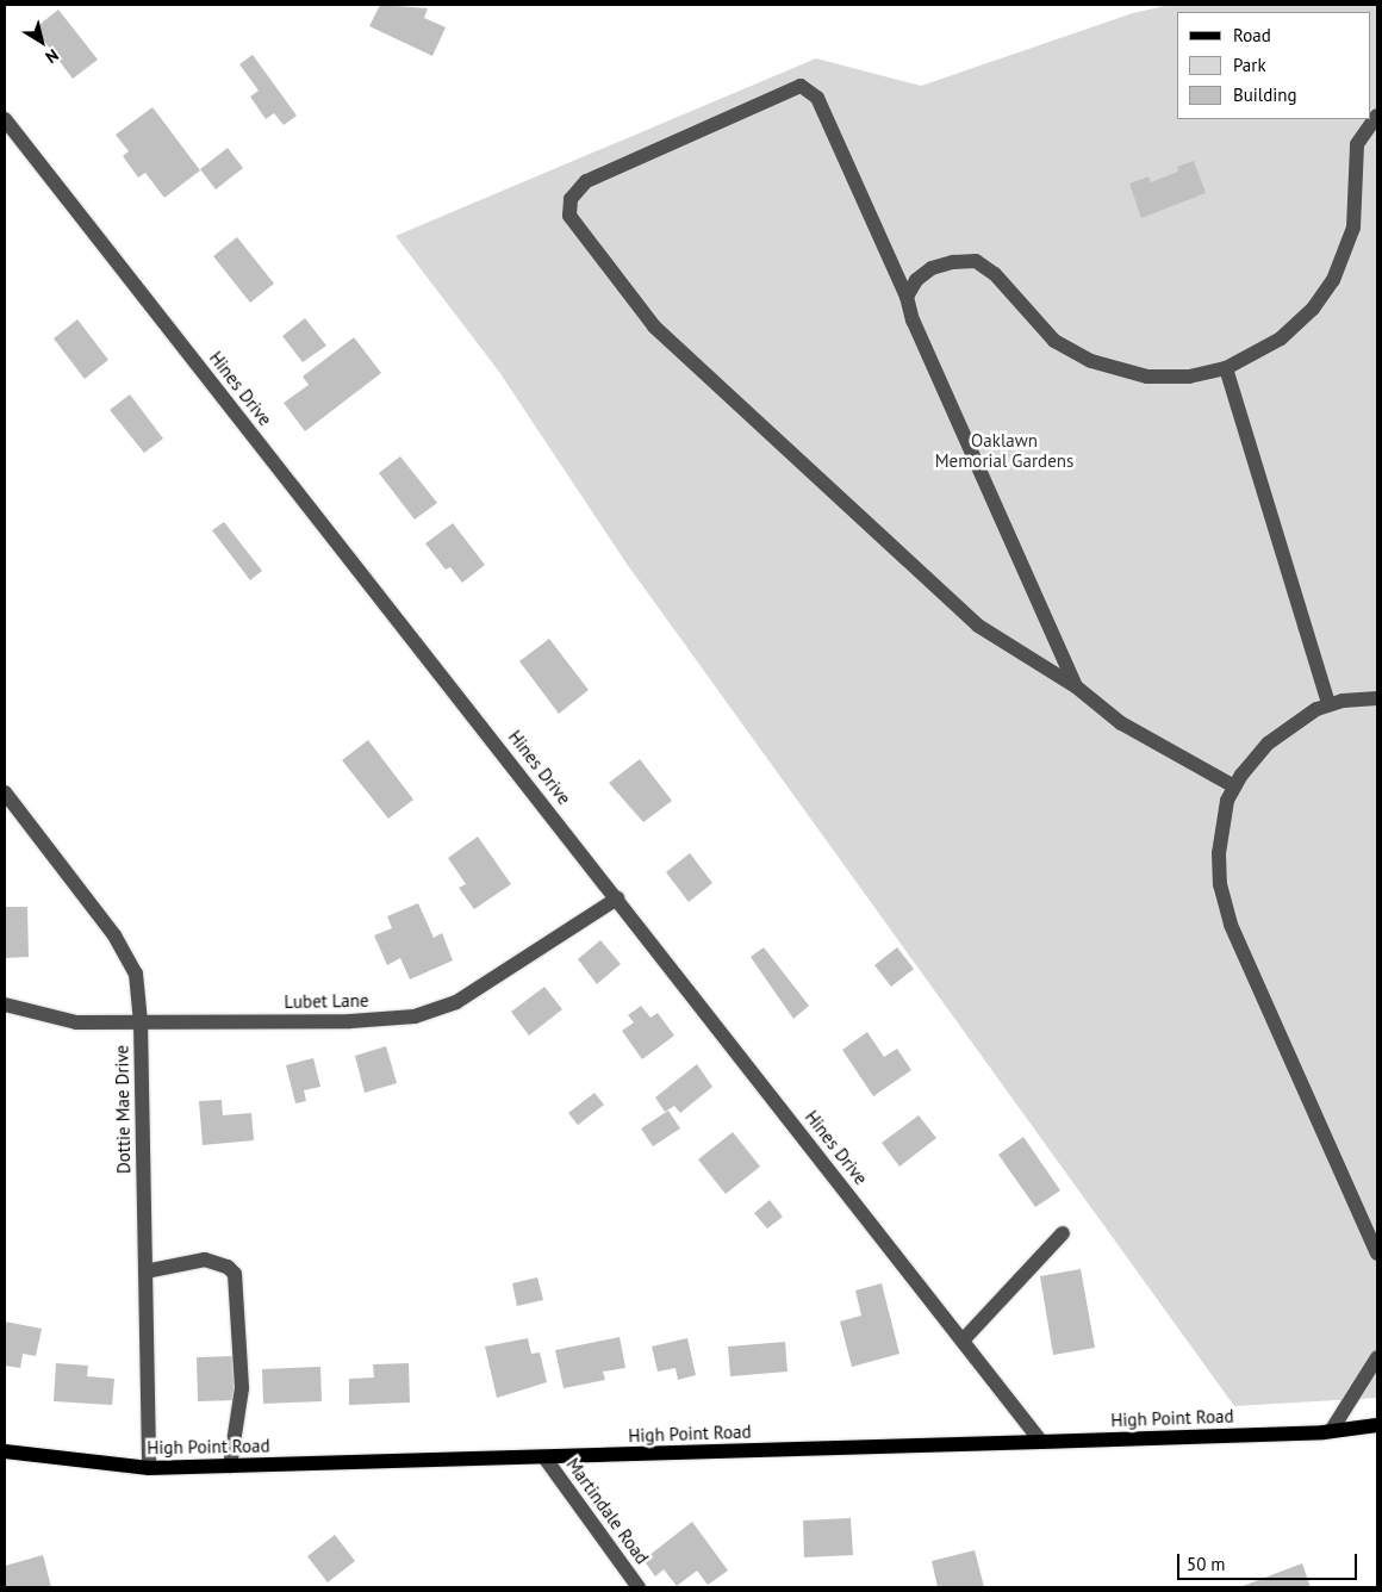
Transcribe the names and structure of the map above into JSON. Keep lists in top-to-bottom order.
{
  "streets": {
    "main road": ["High Point Road"],
    "street": [
      "Hines Drive",
      "Lubet Lane",
      "Dottie Mae Drive",
      "Martindale Road"
    ]
  },
  "crossings": [
    ["Hines Drive", "Lubet Lane"],
    ["Hines Drive", "High Point Road"],
    ["Lubet Lane", "Dottie Mae Drive"],
    ["Dottie Mae Drive", "High Point Road"],
    ["High Point Road", "Martindale Road"]
  ],
  "parks": ["Oaklawn Memorial Gardens"],
  "legend": ["Road", "Park", "Building"],
  "scale_bar": "50 m",
  "north": "bottom right"
}
